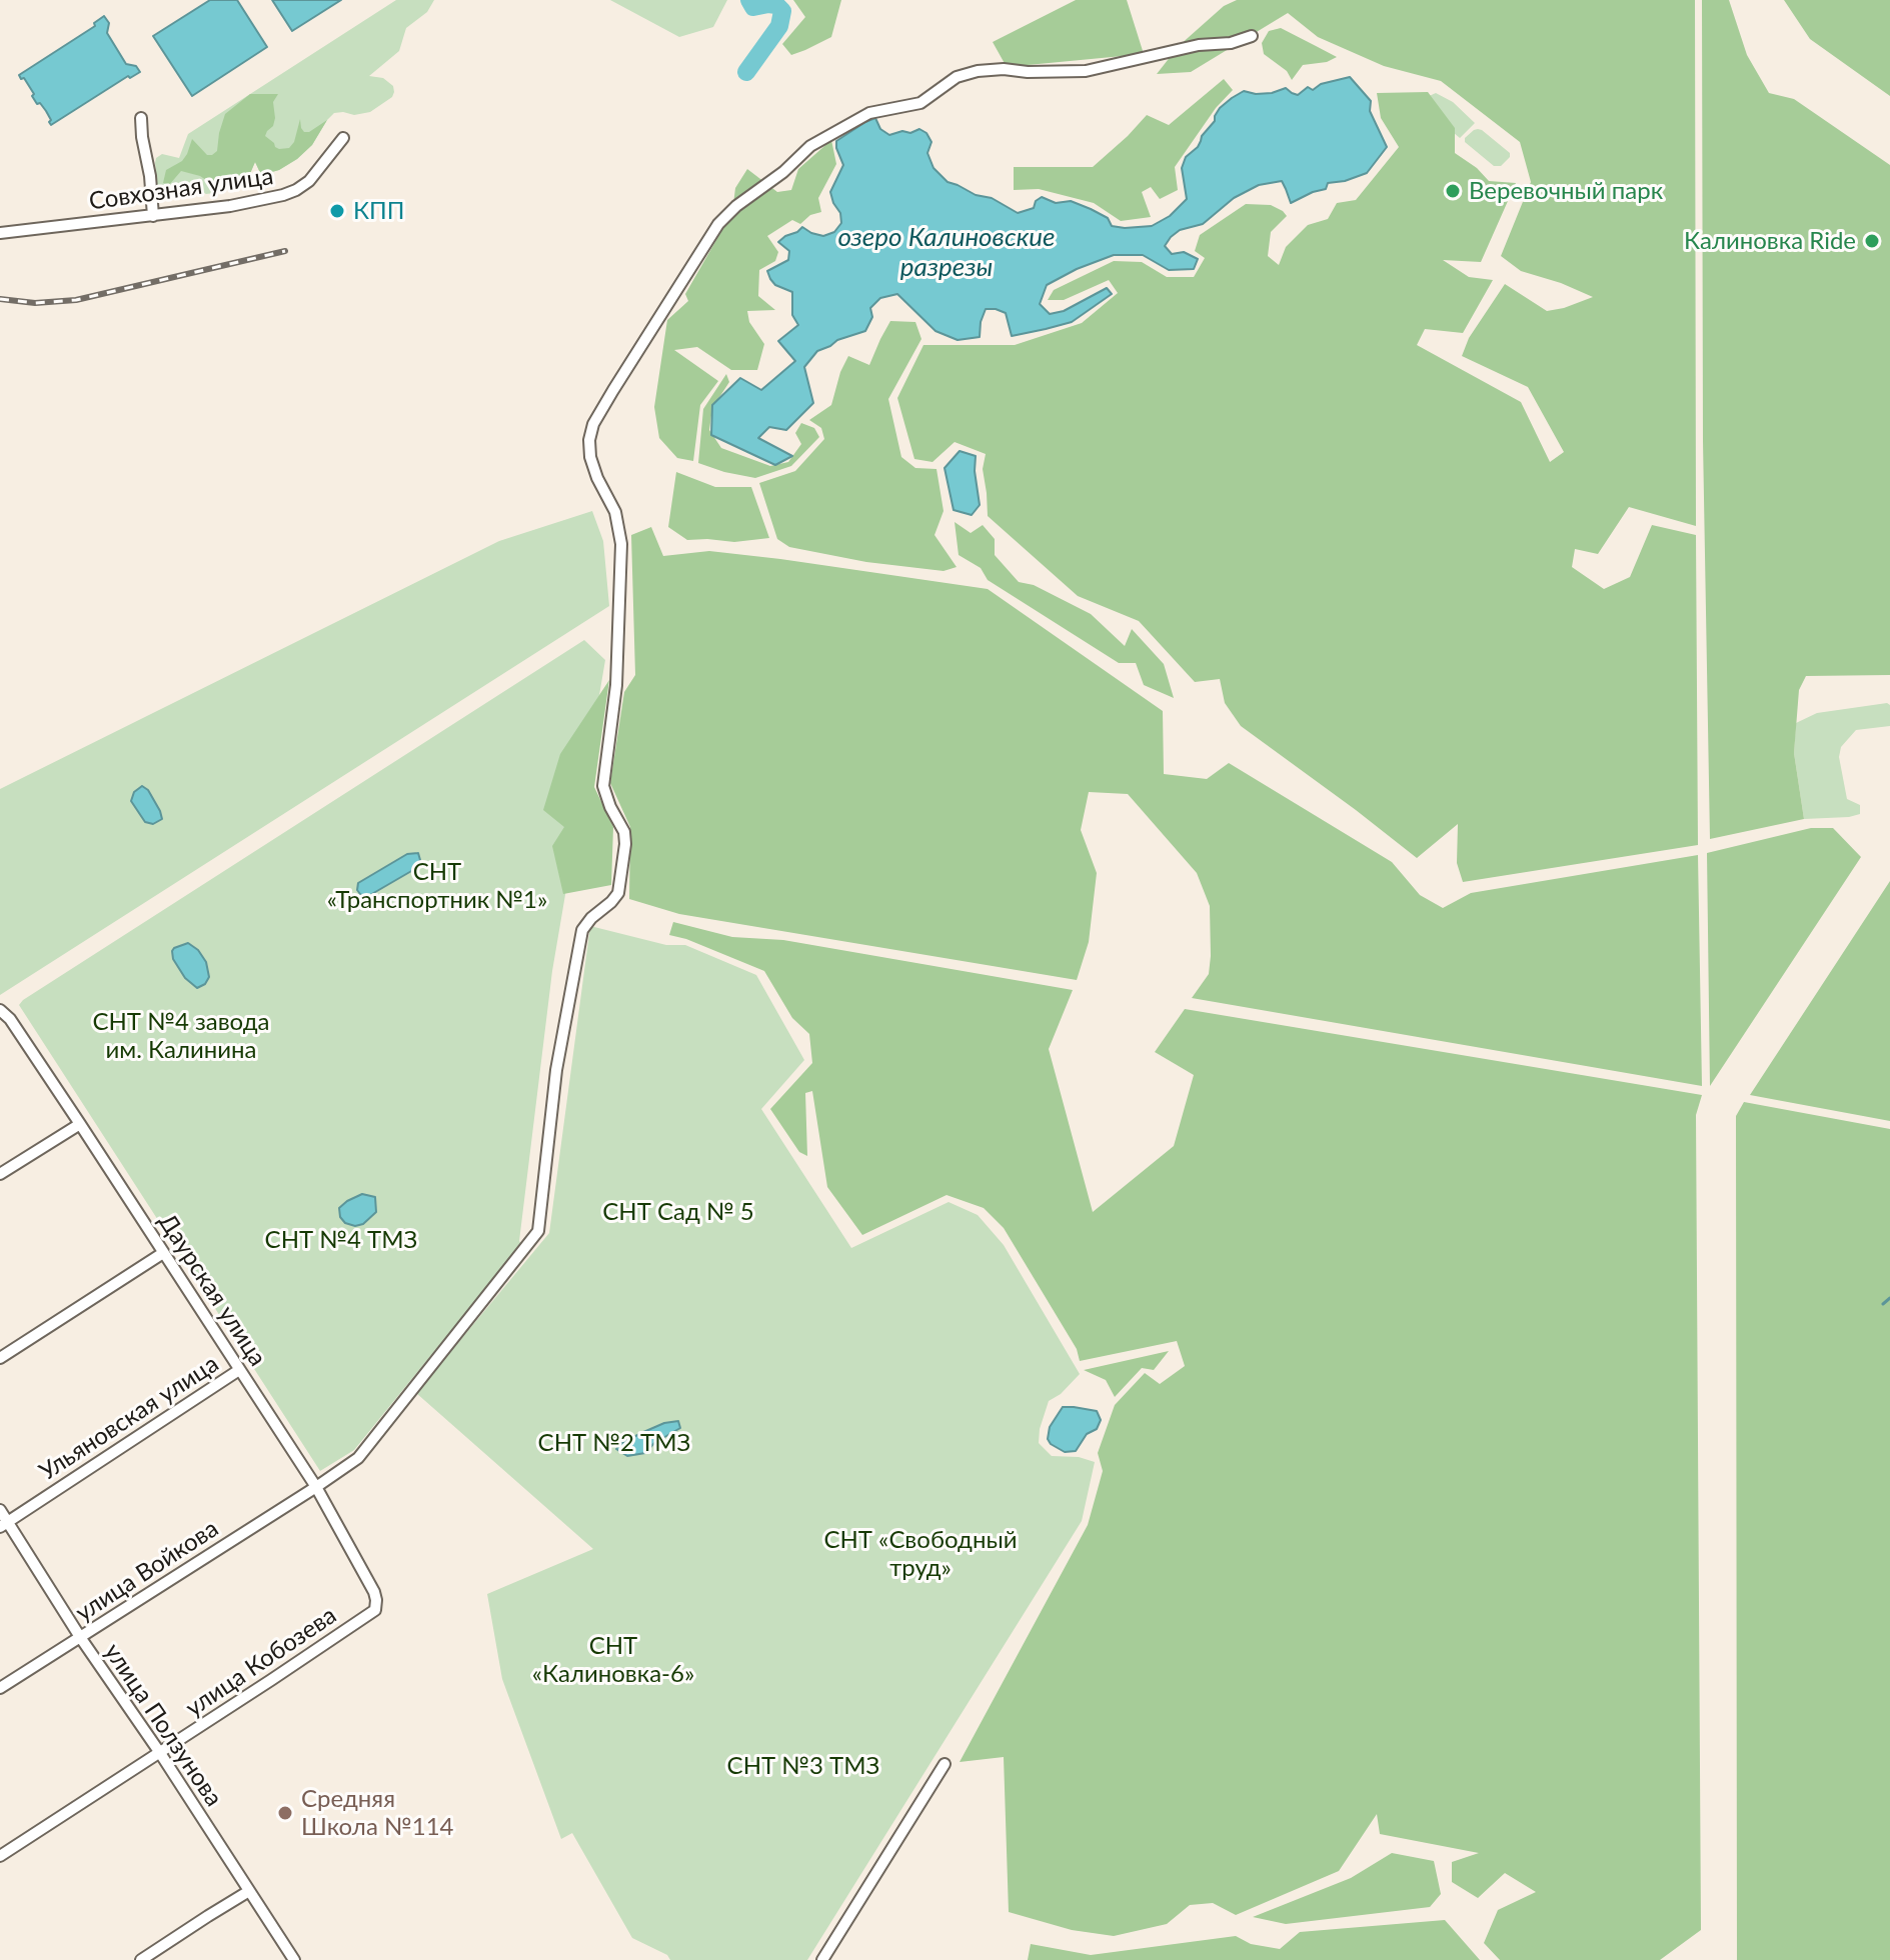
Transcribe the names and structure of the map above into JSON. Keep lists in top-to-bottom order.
{
  "streets": {
    "street": [
      "Совхозная улица",
      "Даурская улица",
      "Ульяновская улица",
      "улица Войкова",
      "улица Кобозева",
      "улица Ползунова"
    ]
  },
  "crossings": [
    ["Даурская улица", "Ульяновская улица"],
    ["Даурская улица", "улица Войкова"],
    ["Даурская улица", "улица Кобозева"],
    ["Ульяновская улица", "улица Ползунова"],
    ["улица Войкова", "улица Ползунова"],
    ["улица Кобозева", "улица Ползунова"]
  ],
  "water": ["озеро Калиновские разрезы"],
  "parks": [
    "СНТ «Транспортник №1»",
    "СНТ №4 завода им. Калинина",
    "СНТ Сад № 5",
    "СНТ №4 ТМЗ",
    "СНТ №2 ТМЗ",
    "СНТ «Свободный труд»",
    "СНТ «Калиновка-6»",
    "СНТ №3 ТМЗ"
  ],
  "places": [
    "Веревочный парк",
    "КПП",
    "Калиновка Ride",
    "Средняя Школа №114"
  ]
}
